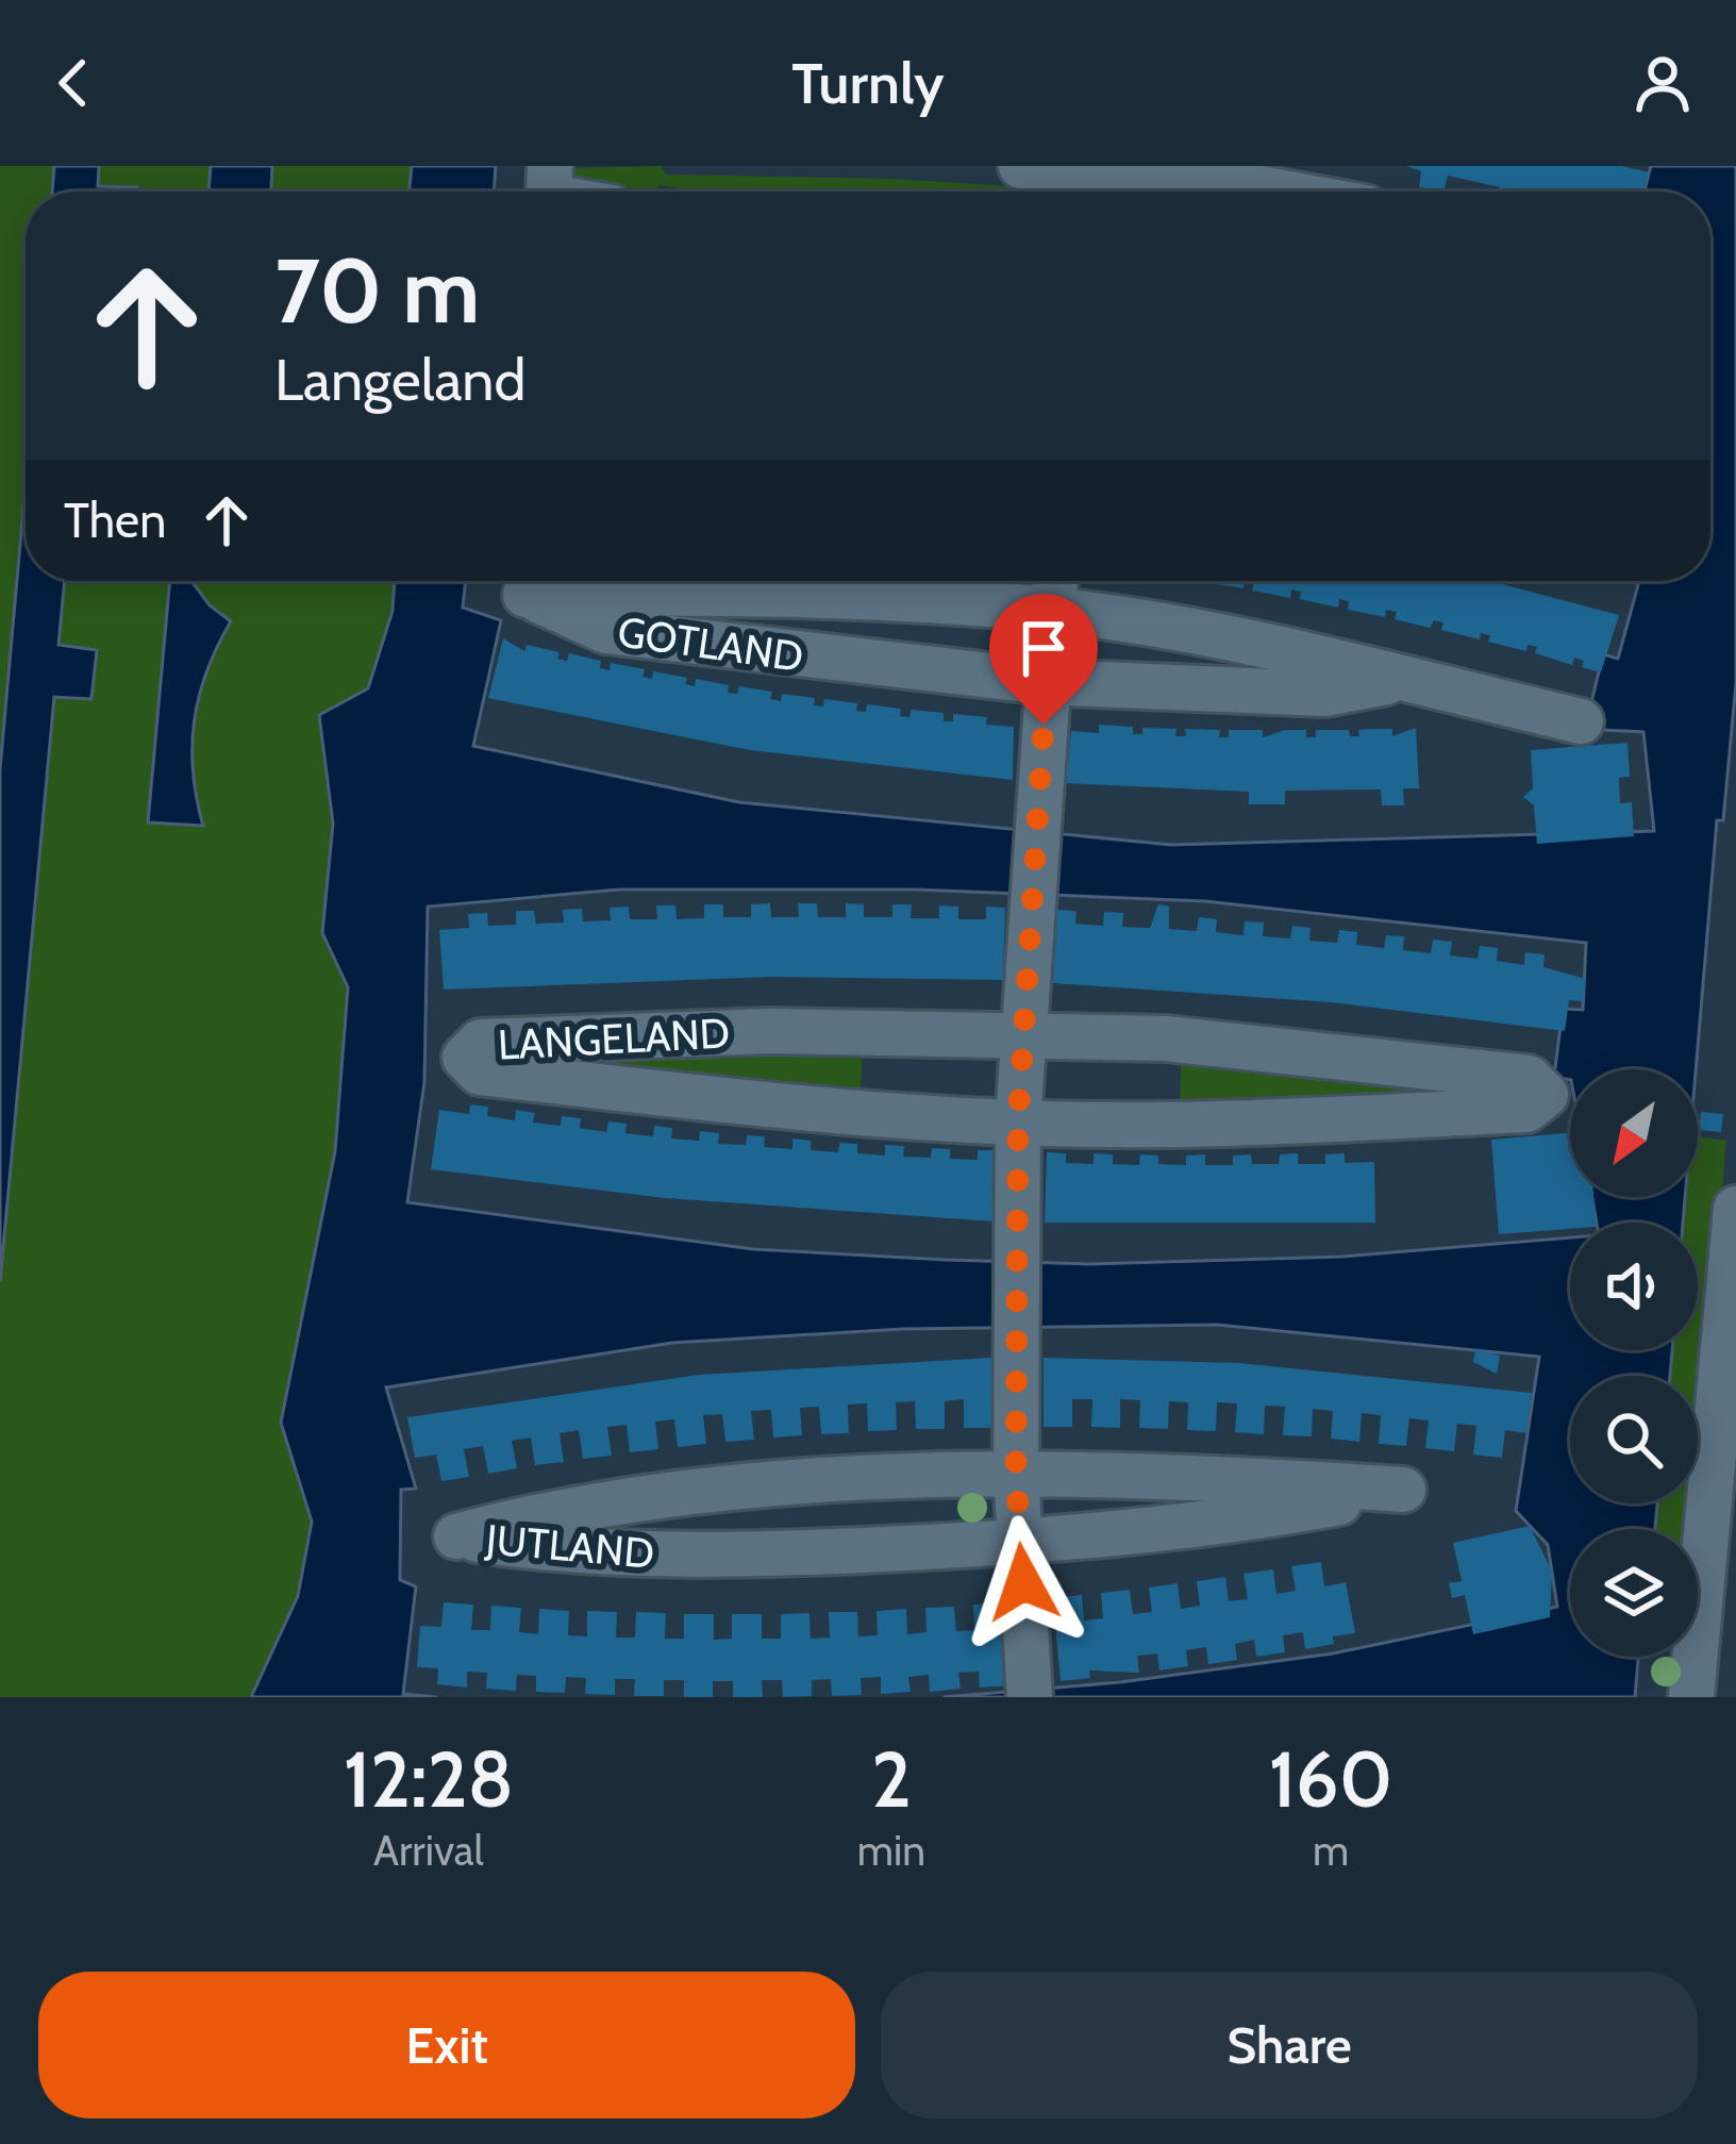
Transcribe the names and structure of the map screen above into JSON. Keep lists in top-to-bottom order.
{
  "streets": {
    "street": ["GOTLAND", "LANGELAND", "JUTLAND"]
  },
  "north": "bottom left",
  "page": {
    "header": "Turnly",
    "turn": ["70 m", "Langeland"],
    "then": "Then",
    "eta": [
      "12:28",
      "Arrival",
      "2",
      "min",
      "160",
      "m"
    ],
    "buttons": ["Exit", "Share"]
  }
}
